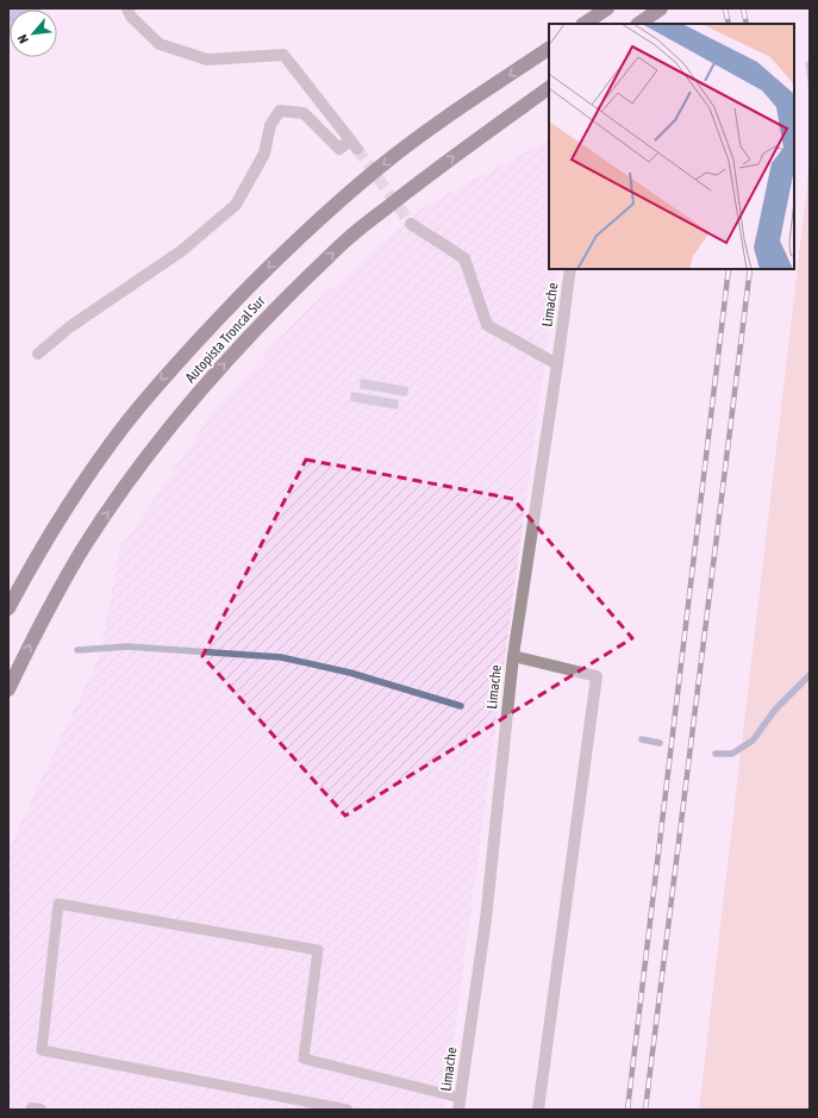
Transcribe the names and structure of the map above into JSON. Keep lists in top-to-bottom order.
{
  "streets": {
    "highway": ["Autopista Troncal Sur"],
    "street": ["Limache"]
  },
  "north": "bottom left"
}
